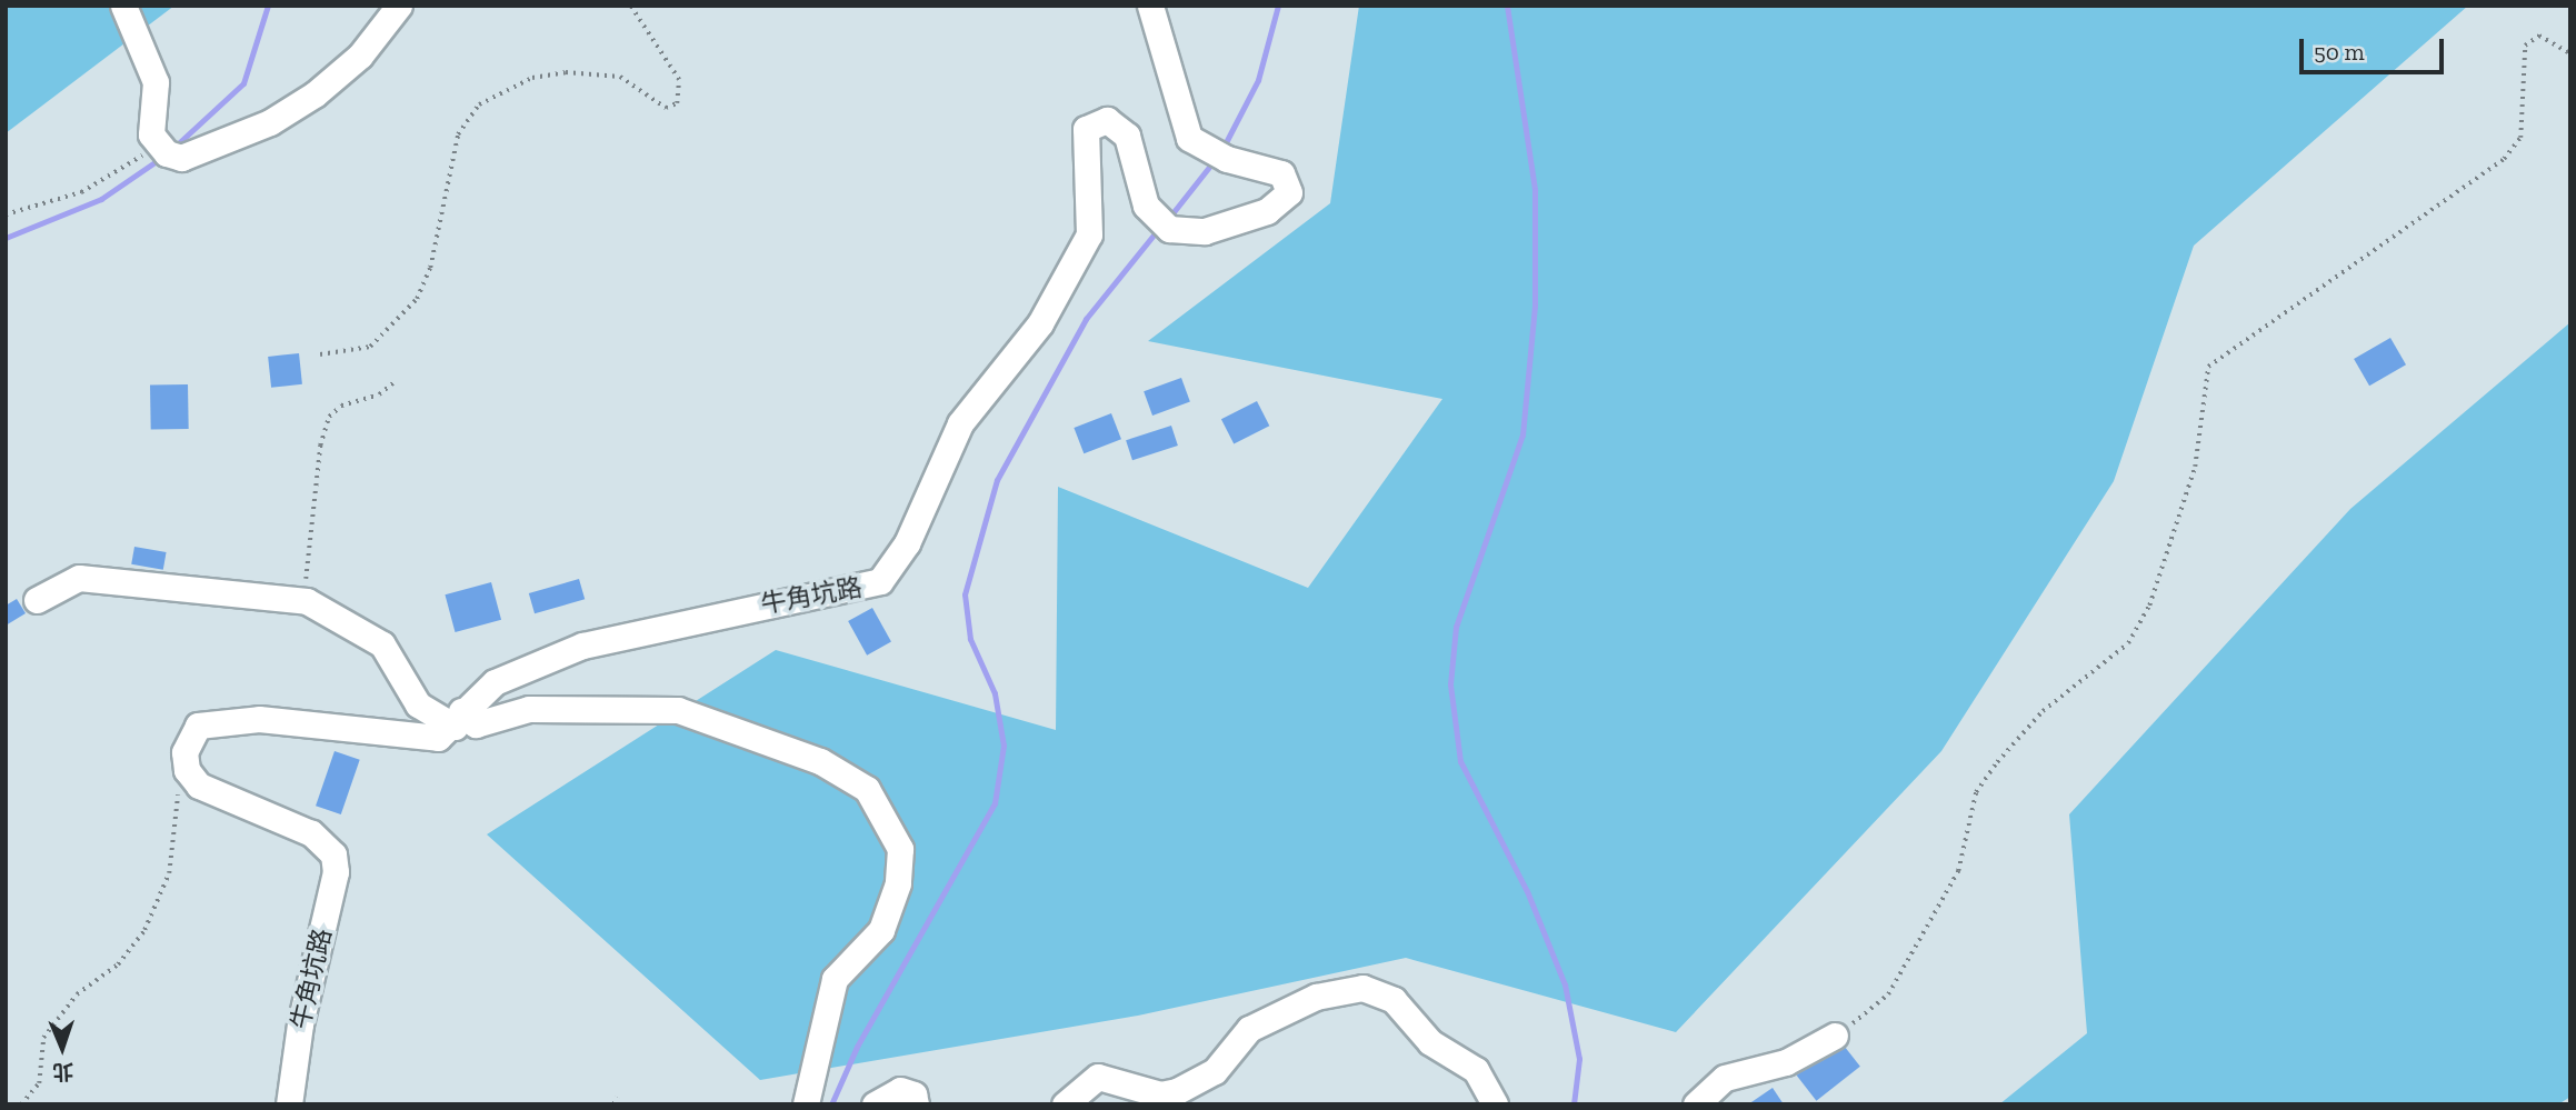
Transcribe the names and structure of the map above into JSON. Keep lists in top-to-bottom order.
{
  "streets": {
    "street": ["牛角坑路"]
  },
  "scale_bar": "50 m",
  "north": "bottom"
}
